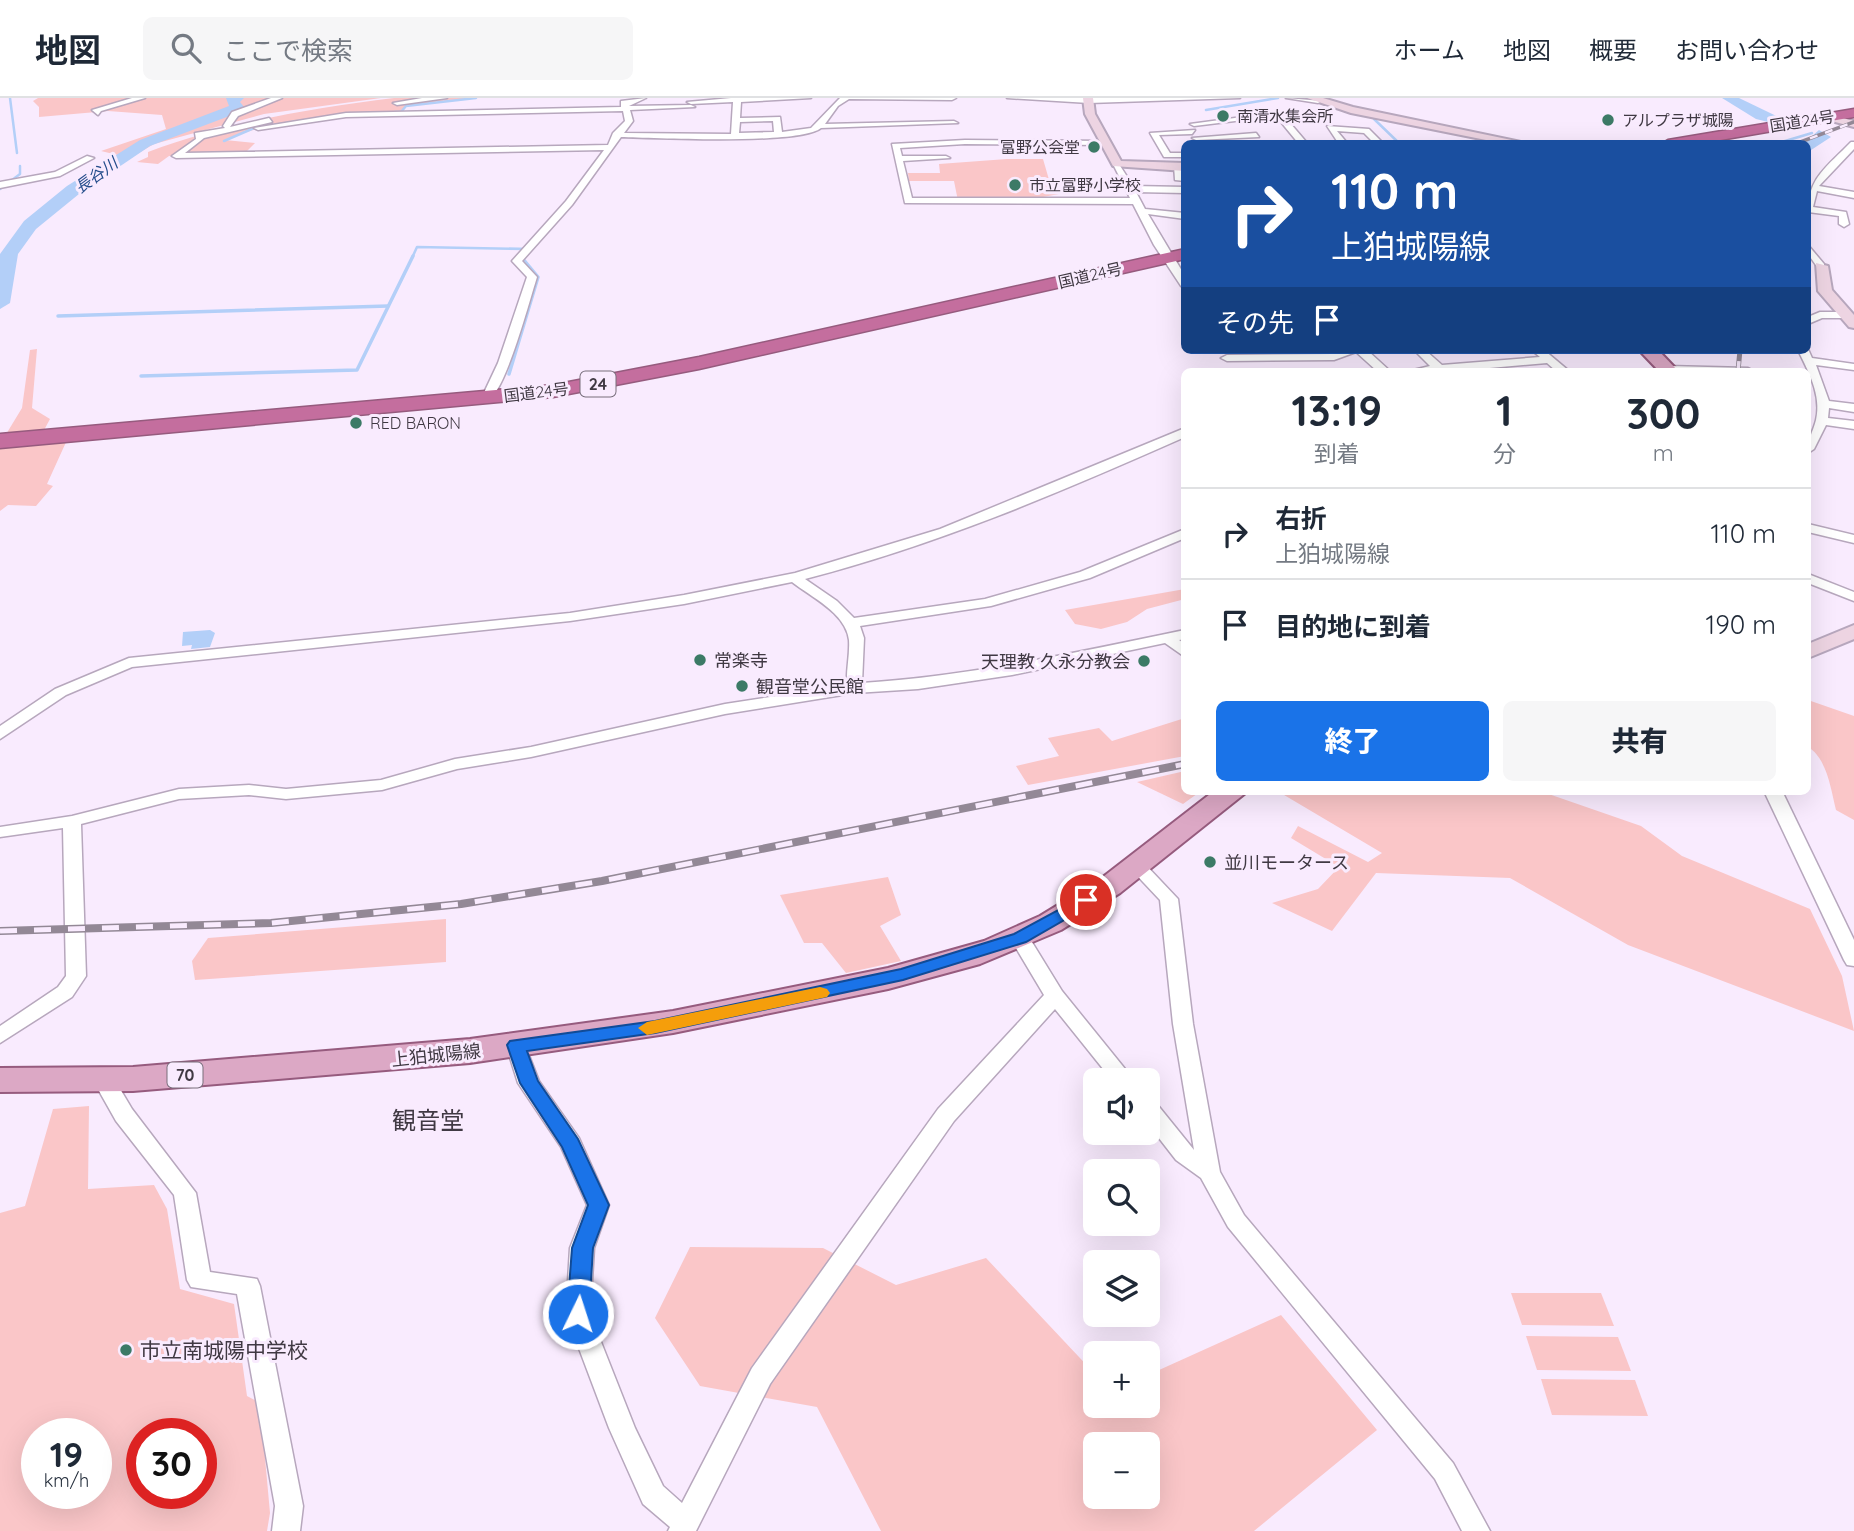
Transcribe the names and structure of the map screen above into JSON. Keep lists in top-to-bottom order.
{
  "streets": {
    "highway": ["国道24号", "24"],
    "main road": ["上狛城陽線", "70"]
  },
  "districts": ["観音堂"],
  "water": ["長谷川"],
  "places": [
    "南清水集会所",
    "アルプラザ城陽",
    "富野公会堂",
    "市立富野小学校",
    "RED BARON",
    "常楽寺",
    "天理教 久永分教会",
    "観音堂公民館",
    "並川モータース",
    "市立南城陽中学校"
  ],
  "page": {
    "header": "地図",
    "search": "ここで検索",
    "nav": [
      "ホーム",
      "地図",
      "概要",
      "お問い合わせ"
    ],
    "turn": ["110 m", "上狛城陽線"],
    "then": "その先",
    "eta": [
      "13:19",
      "到着",
      "1",
      "分",
      "300",
      "m"
    ],
    "list": [
      {
        "name": "右折",
        "note": "上狛城陽線",
        "value": "110 m"
      },
      {
        "name": "目的地に到着",
        "value": "190 m"
      }
    ],
    "buttons": ["終了", "共有"],
    "map_buttons": ["+", "−"],
    "speed": "19 km/h",
    "limit": "30"
  }
}
